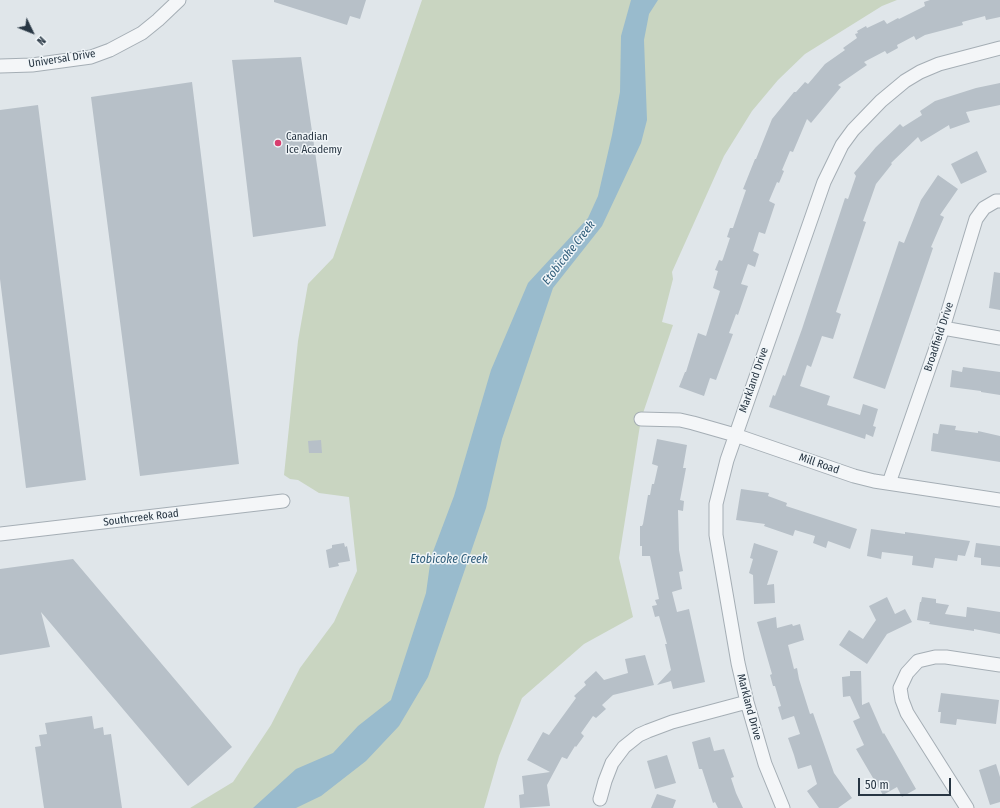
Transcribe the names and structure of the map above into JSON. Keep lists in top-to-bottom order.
{
  "streets": {
    "street": [
      "Universal Drive",
      "Broadfield Drive",
      "Markland Drive",
      "Mill Road",
      "Southcreek Road"
    ]
  },
  "crossings": [
    ["Broadfield Drive", "Mill Road"],
    ["Markland Drive", "Mill Road"]
  ],
  "water": ["Etobicoke Creek"],
  "places": ["Canadian Ice Academy"],
  "scale_bar": "50 m",
  "north": "bottom right"
}
